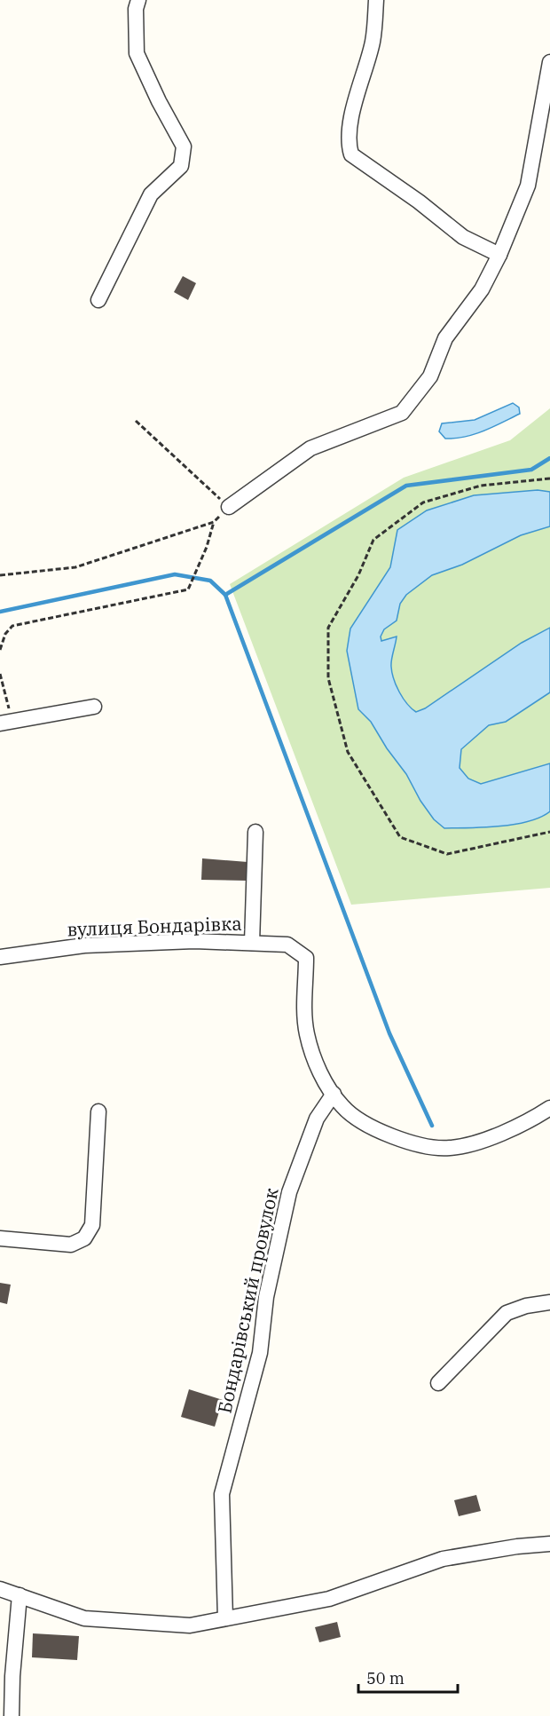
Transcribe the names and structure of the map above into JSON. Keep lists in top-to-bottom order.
{
  "streets": {
    "street": ["вулиця Бондарівка", "Бондарівський провулок"]
  },
  "crossings": [
    ["вулиця Бондарівка", "Бондарівський провулок"]
  ],
  "scale_bar": "50 m"
}
